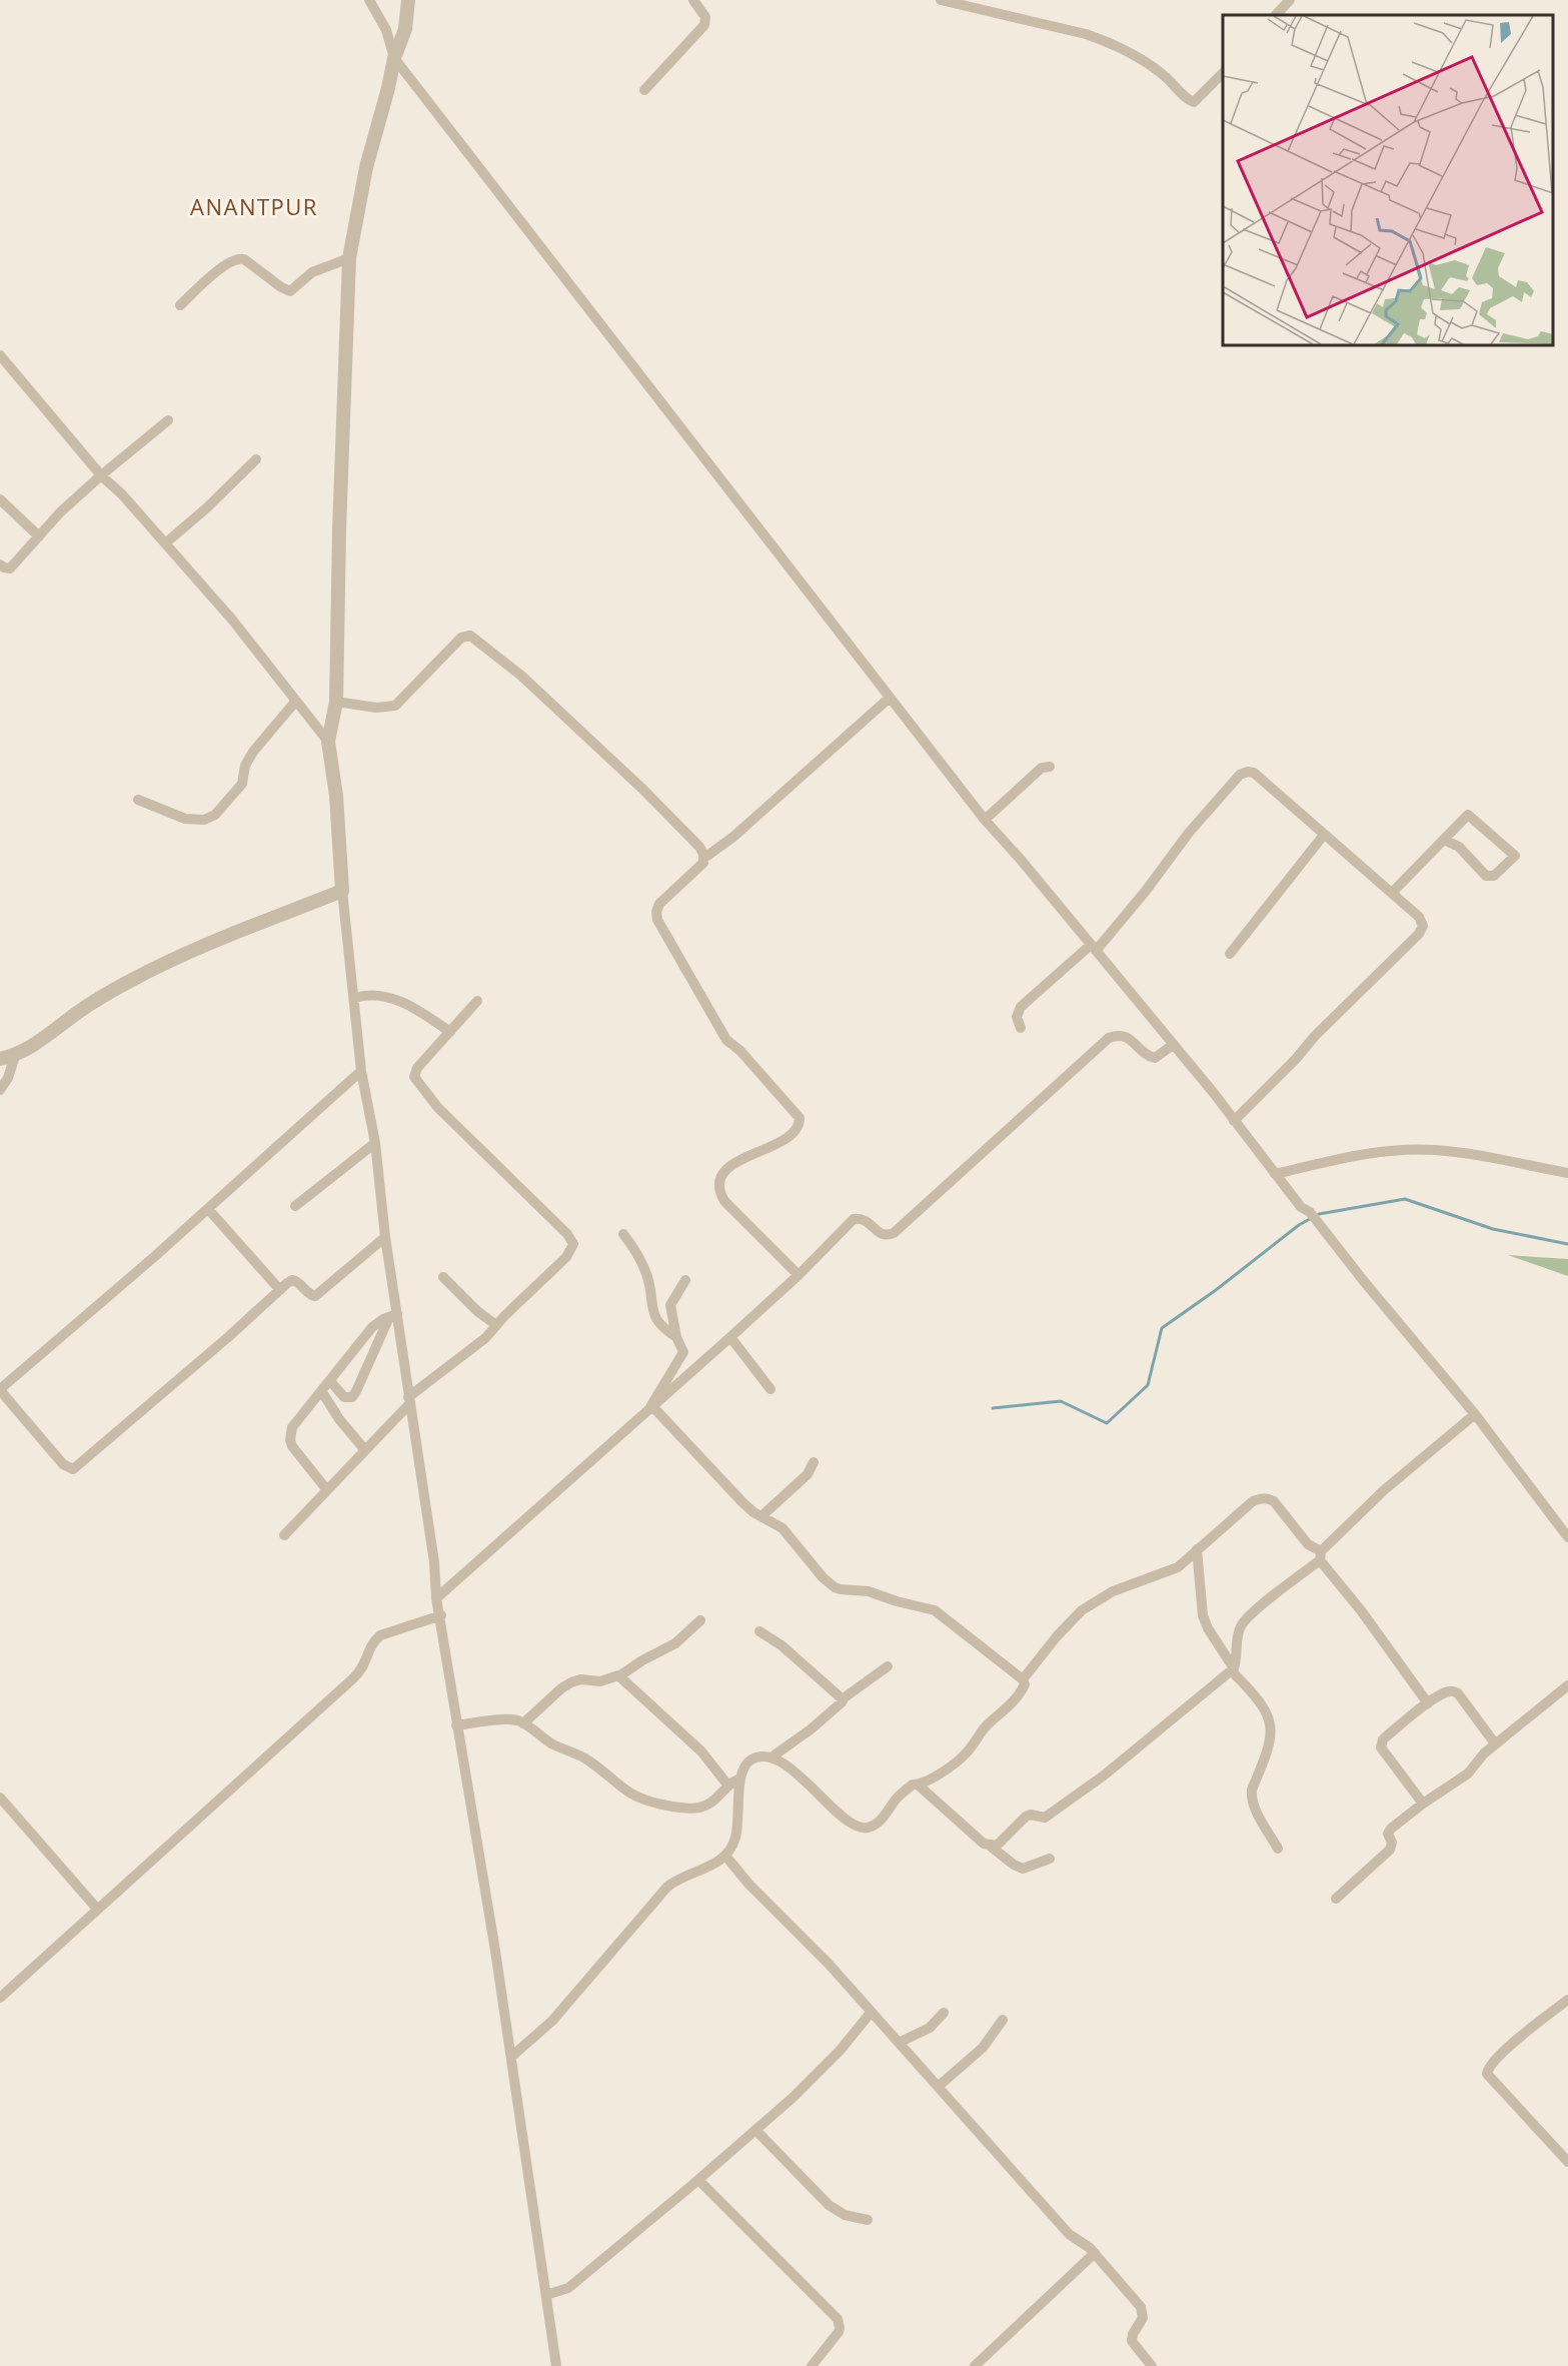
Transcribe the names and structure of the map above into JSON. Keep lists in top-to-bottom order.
{
  "districts": ["ANANTPUR"]
}
